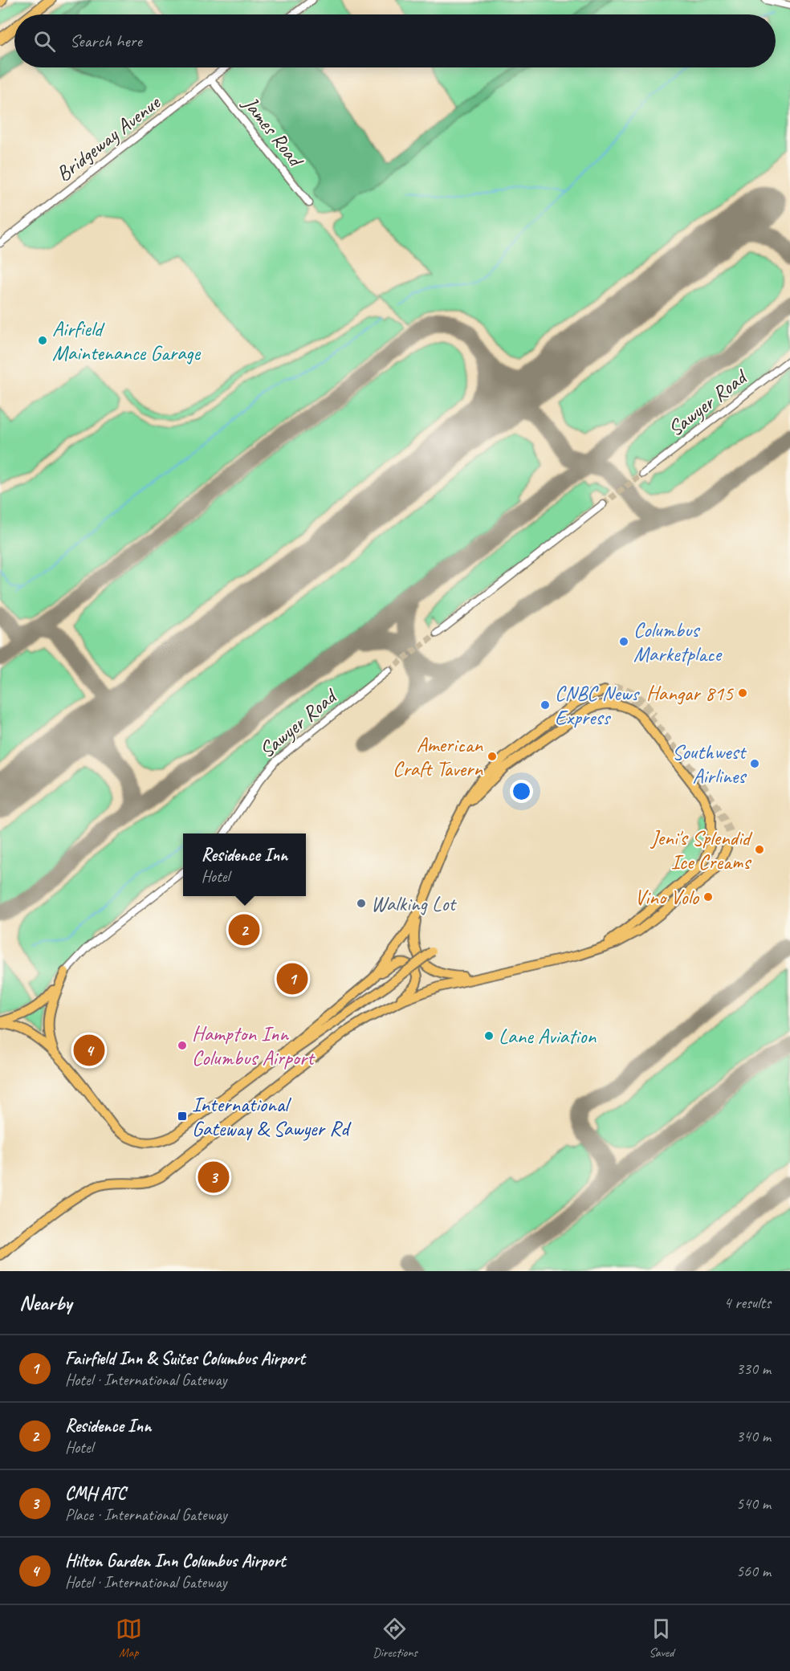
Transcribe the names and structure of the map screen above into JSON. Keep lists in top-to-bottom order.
{
  "streets": {
    "street": ["James Road", "Bridgeway Avenue", "Sawyer Road"]
  },
  "crossings": [
    ["James Road", "Bridgeway Avenue"]
  ],
  "places": {
    "other": [
      "Airfield Maintenance Garage",
      "Columbus Marketplace",
      "Hangar 815",
      "CNBC News Express",
      "American Craft Tavern",
      "Southwest Airlines",
      "Jeni's Splendid Ice Creams",
      "Vino Volo",
      "Walking Lot",
      "Lane Aviation",
      "Hampton Inn Columbus Airport"
    ],
    "transit": ["International Gateway & Sawyer Rd"]
  },
  "page": {
    "search": "Search here",
    "popup": ["Residence Inn", "Hotel"],
    "pins": [
      "2",
      "1",
      "4",
      "3"
    ],
    "heading": ["Nearby", "4 results"],
    "list": [
      {
        "mark": "1",
        "name": "Fairfield Inn & Suites Columbus Airport",
        "note": "Hotel · International Gateway",
        "value": "330 m"
      },
      {
        "mark": "2",
        "name": "Residence Inn",
        "note": "Hotel",
        "value": "340 m"
      },
      {
        "mark": "3",
        "name": "CMH ATC",
        "note": "Place · International Gateway",
        "value": "540 m"
      },
      {
        "mark": "4",
        "name": "Hilton Garden Inn Columbus Airport",
        "note": "Hotel · International Gateway",
        "value": "560 m"
      }
    ],
    "nav": ["Map", "Directions", "Saved"]
  }
}
